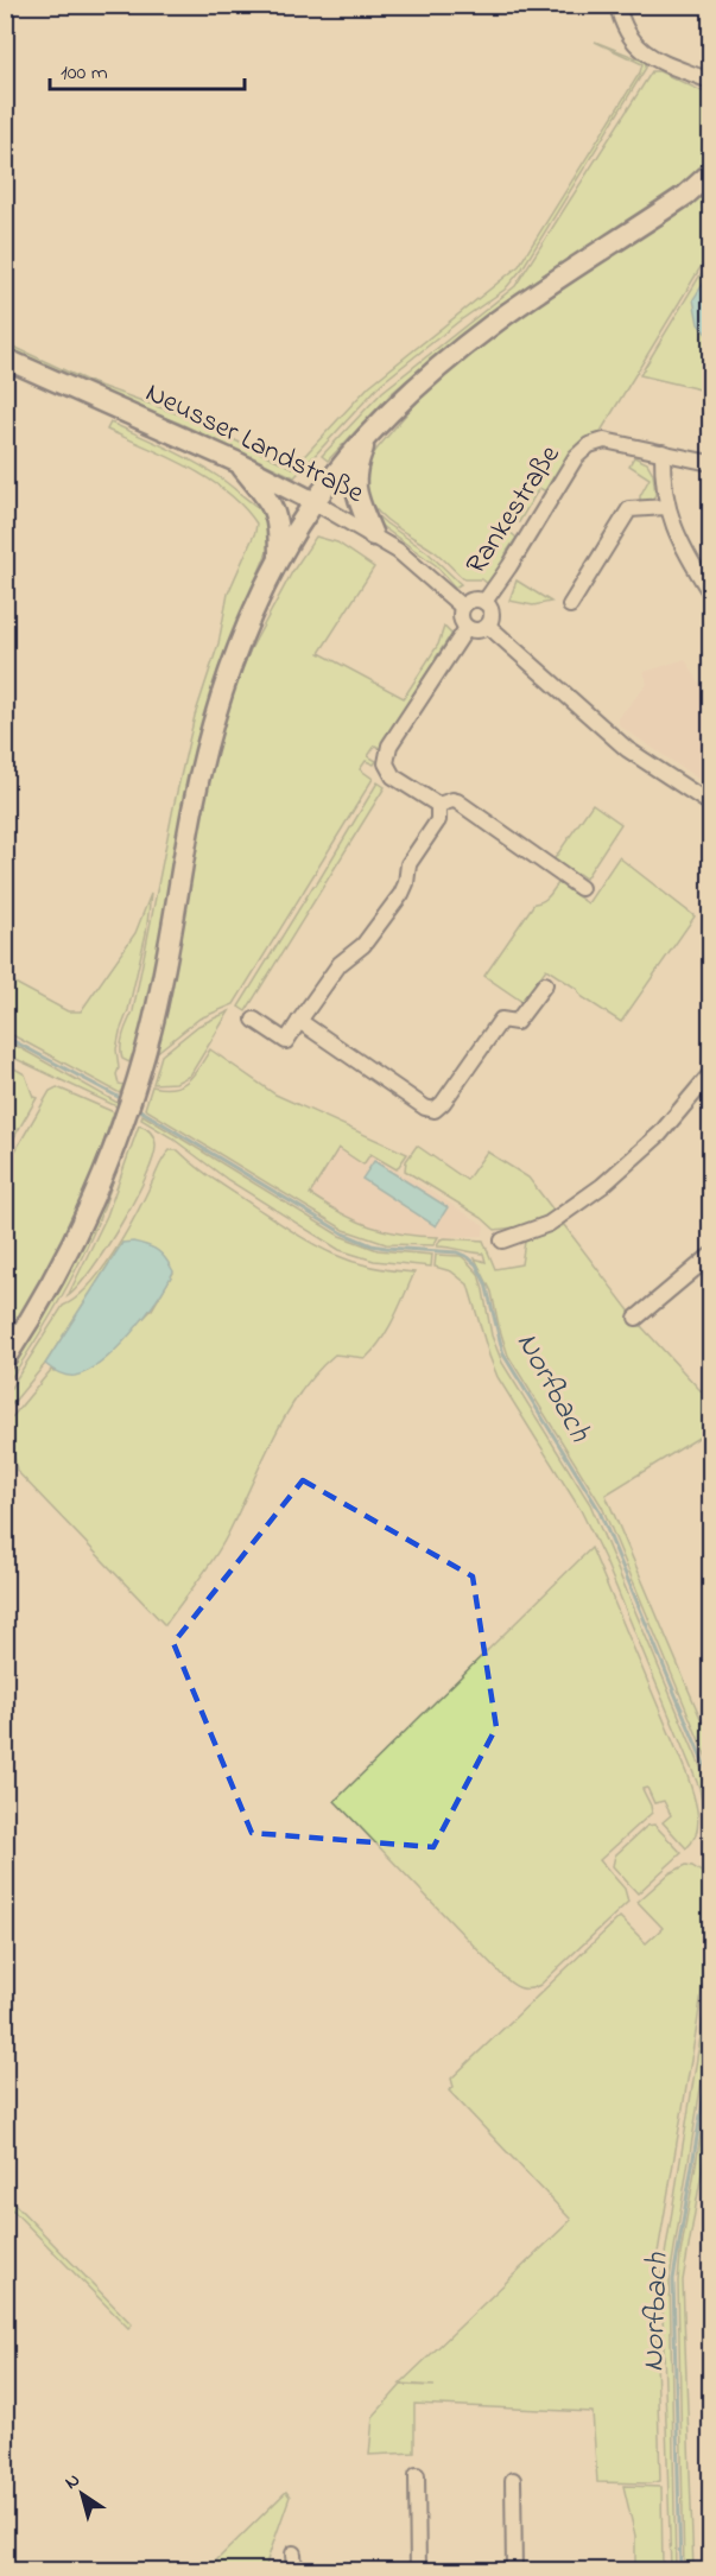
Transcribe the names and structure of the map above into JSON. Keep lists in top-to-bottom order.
{
  "streets": {
    "main road": ["Neusser Landstraße"],
    "street": ["Rankestraße"]
  },
  "crossings": [
    ["Neusser Landstraße", "Rankestraße"]
  ],
  "water": ["Norfbach"],
  "scale_bar": "100 m",
  "north": "top left"
}
